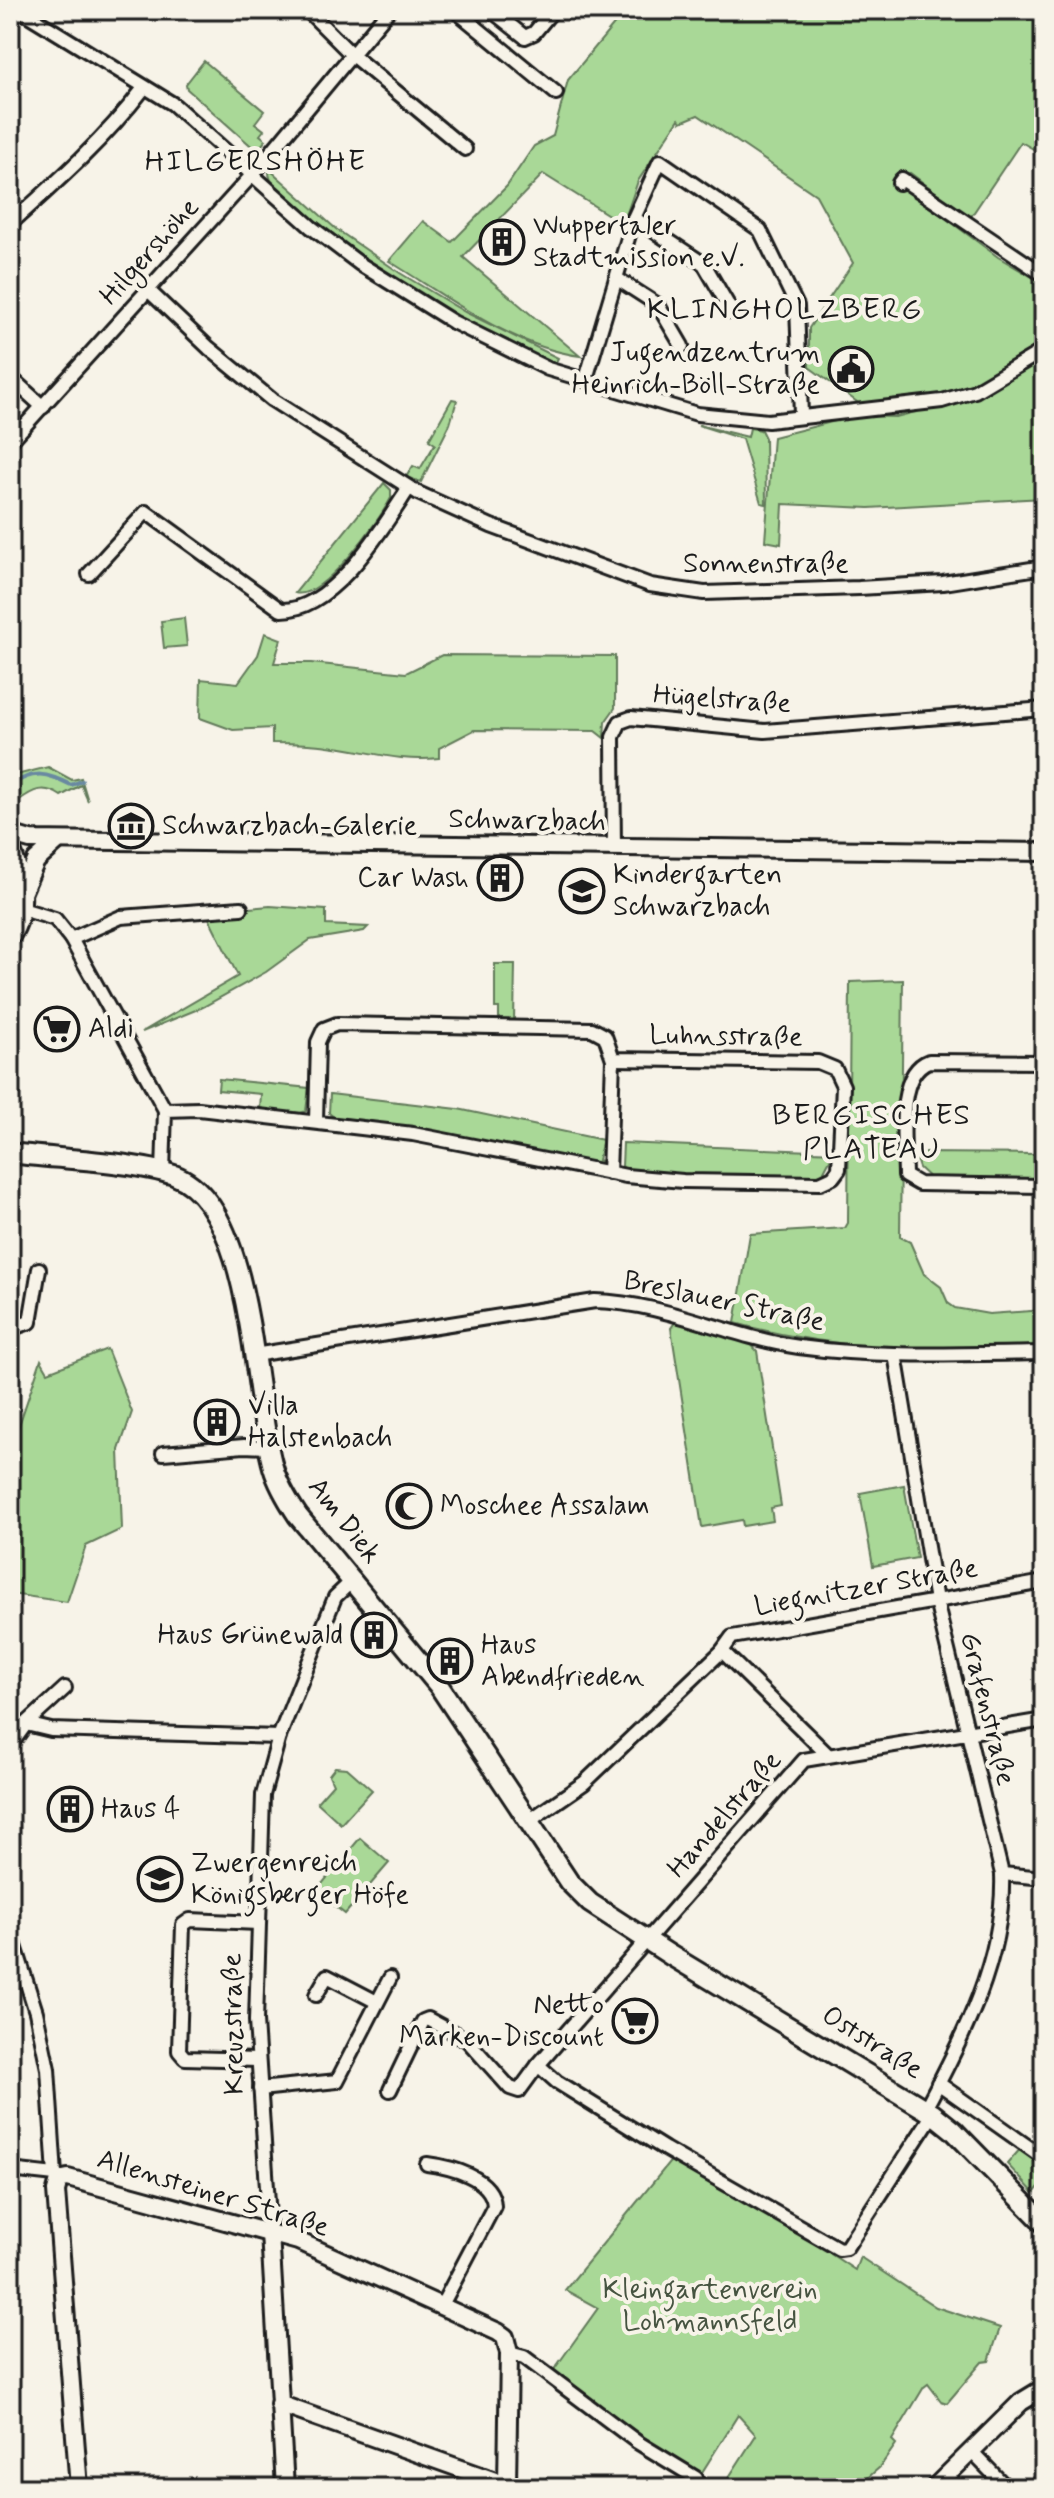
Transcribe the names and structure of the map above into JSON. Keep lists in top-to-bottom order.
{
  "streets": {
    "main road": ["Am Diek", "Oststraße"],
    "street": [
      "Hilgershöhe",
      "Sonnenstraße",
      "Hügelstraße",
      "Schwarzbach",
      "Luhnsstraße",
      "Breslauer Straße",
      "Liegnitzer Straße",
      "Grafenstraße",
      "Handelstraße",
      "Kreuzstraße",
      "Allensteiner Straße"
    ]
  },
  "crossings": [
    ["Hilgershöhe", "Sonnenstraße"],
    ["Hügelstraße", "Schwarzbach"],
    ["Breslauer Straße", "Am Diek"],
    ["Breslauer Straße", "Grafenstraße"],
    ["Am Diek", "Liegnitzer Straße"],
    ["Am Diek", "Handelstraße"],
    ["Am Diek", "Kreuzstraße"],
    ["Am Diek", "Oststraße"],
    ["Liegnitzer Straße", "Grafenstraße"],
    ["Grafenstraße", "Handelstraße"],
    ["Grafenstraße", "Oststraße"],
    ["Handelstraße", "Oststraße"],
    ["Kreuzstraße", "Allensteiner Straße"]
  ],
  "districts": ["HILGERSHÖHE", "KLINGHOLZBERG", "BERGISCHES PLATEAU"],
  "parks": ["Kleingartenverein Lohmannsfeld"],
  "places": {
    "building": [
      "Wuppertaler Stadtmission e.V.",
      "Car Wash",
      "Villa Halstenbach",
      "Haus Grünewald",
      "Haus Abendfrieden",
      "Haus 4"
    ],
    "public building": ["Jugendzentrum Heinrich-Böll-Straße"],
    "museum": ["Schwarzbach-Galerie"],
    "school or university": ["Kindergarten Schwarzbach", "Zwergenreich Königsberger Höfe"],
    "supermarket": ["Aldi", "Netto Marken-Discount"],
    "mosque": ["Moschee Assalam"]
  }
}
